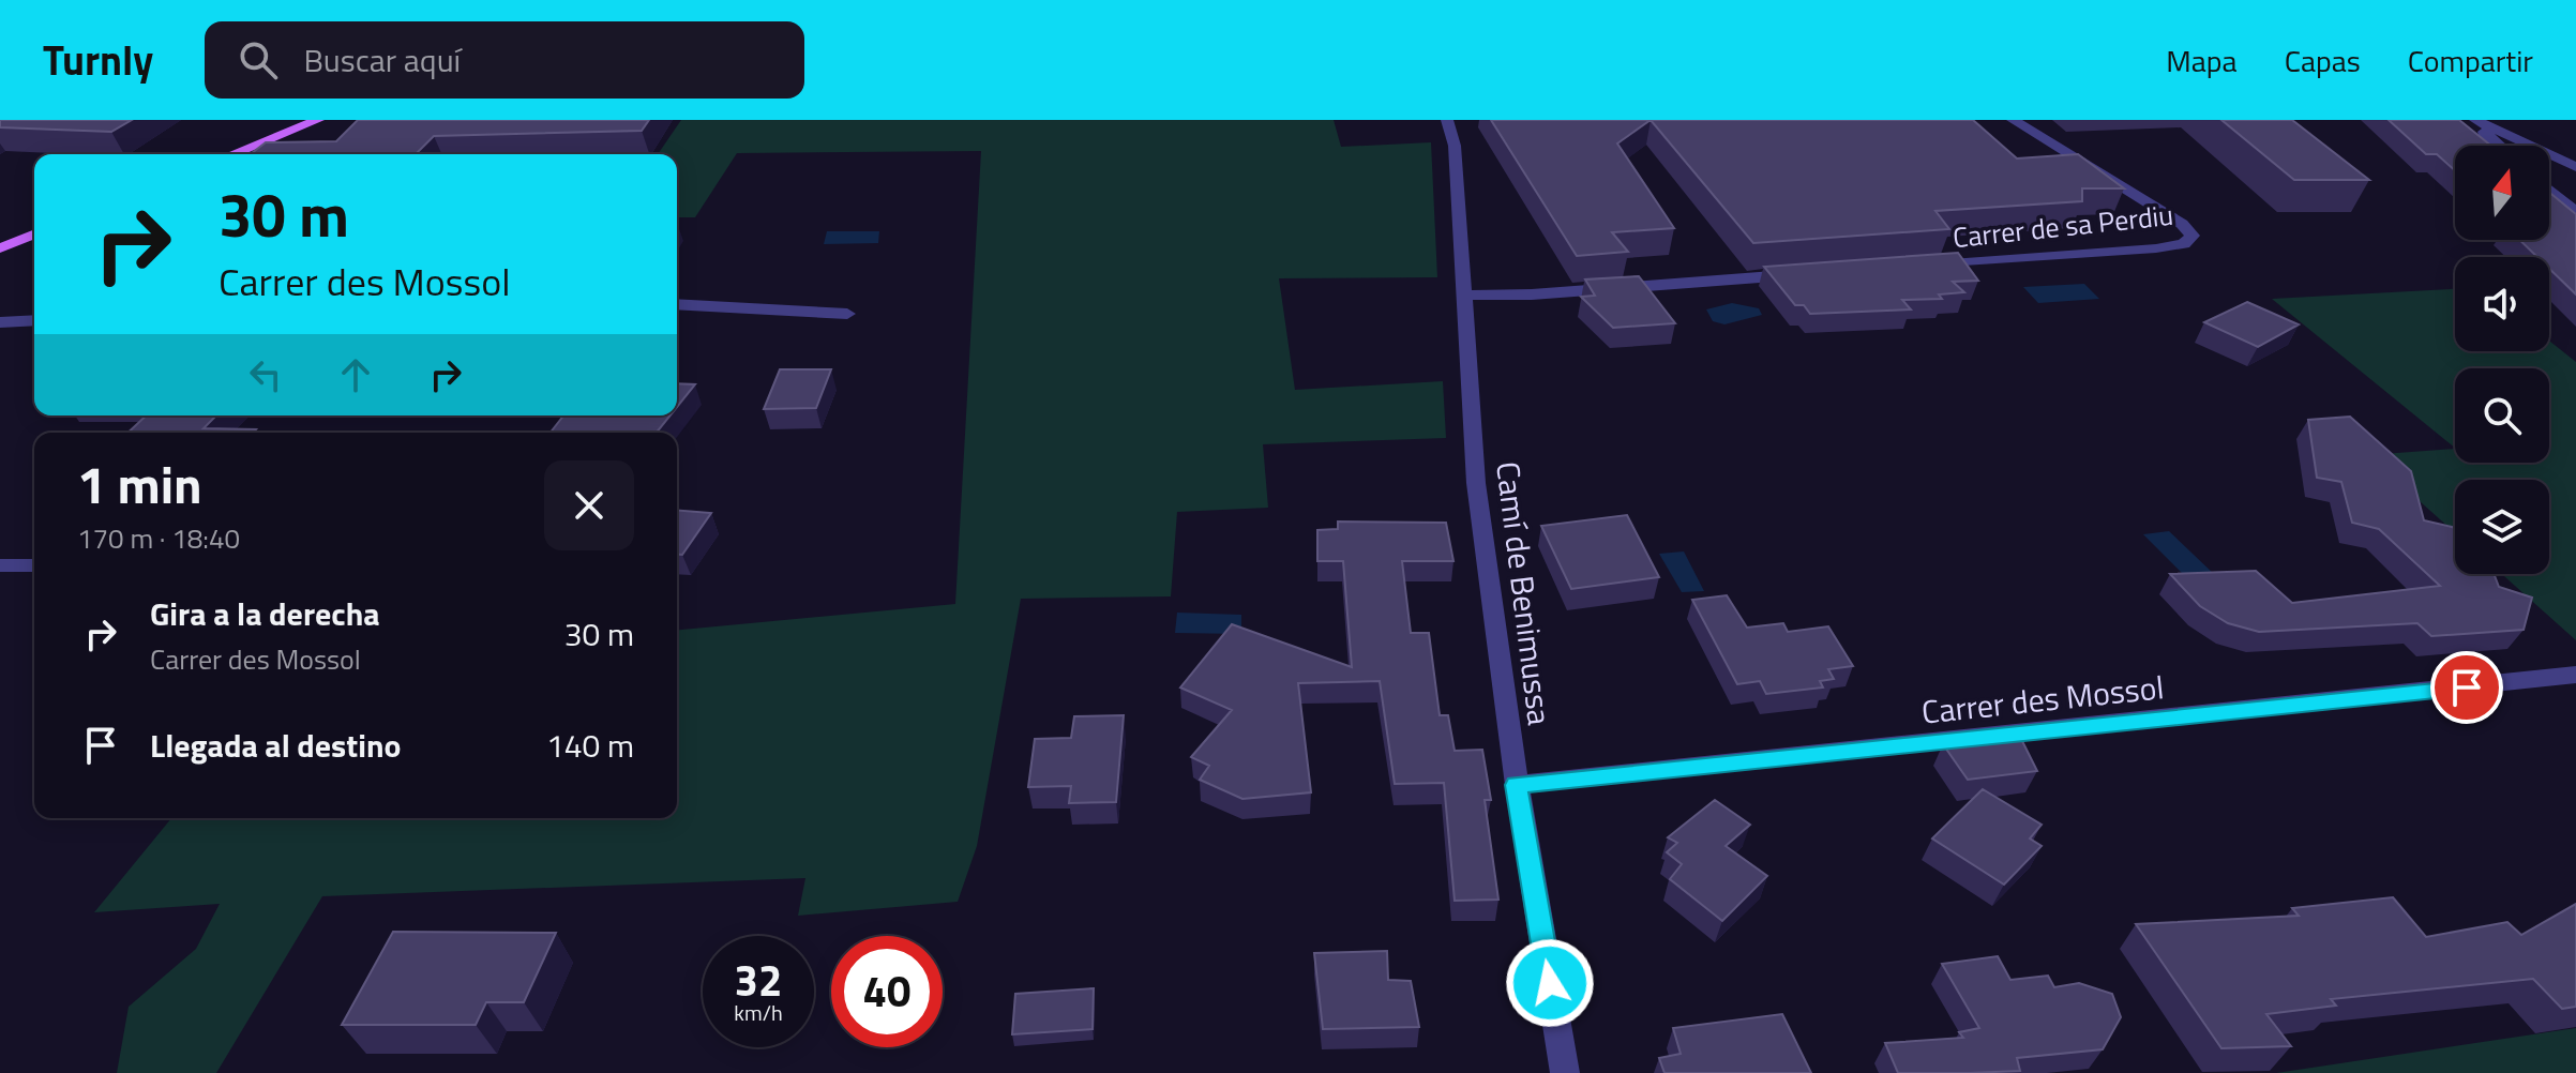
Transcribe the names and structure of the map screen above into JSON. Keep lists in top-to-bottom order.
{
  "streets": {
    "street": ["Carrer de sa Perdiu", "Camí de Benimussa", "Carrer des Mossol"]
  },
  "crossings": [
    ["Camí de Benimussa", "Carrer des Mossol"]
  ],
  "north": "top",
  "page": {
    "header": "Turnly",
    "search": "Buscar aquí",
    "nav": ["Mapa", "Capas", "Compartir"],
    "turn": ["30 m", "Carrer des Mossol"],
    "heading": ["1 min", "170 m · 18:40"],
    "list": [
      {
        "name": "Gira a la derecha",
        "note": "Carrer des Mossol",
        "value": "30 m"
      },
      {
        "name": "Llegada al destino",
        "value": "140 m"
      }
    ],
    "speed": "32 km/h",
    "limit": "40"
  }
}
